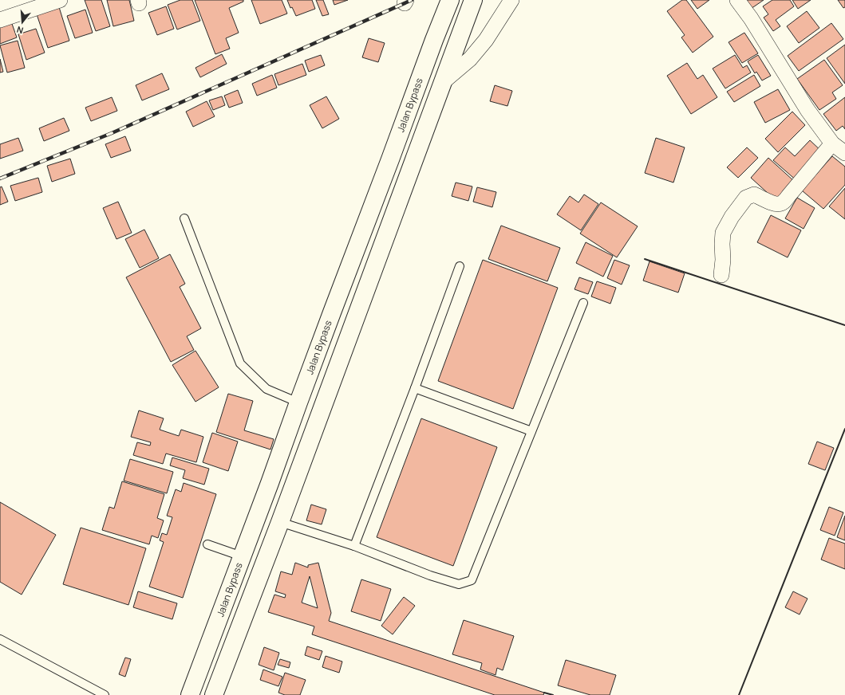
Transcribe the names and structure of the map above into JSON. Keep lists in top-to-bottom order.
{
  "streets": {
    "highway": ["Jalan Bypass"]
  },
  "north": "bottom"
}
